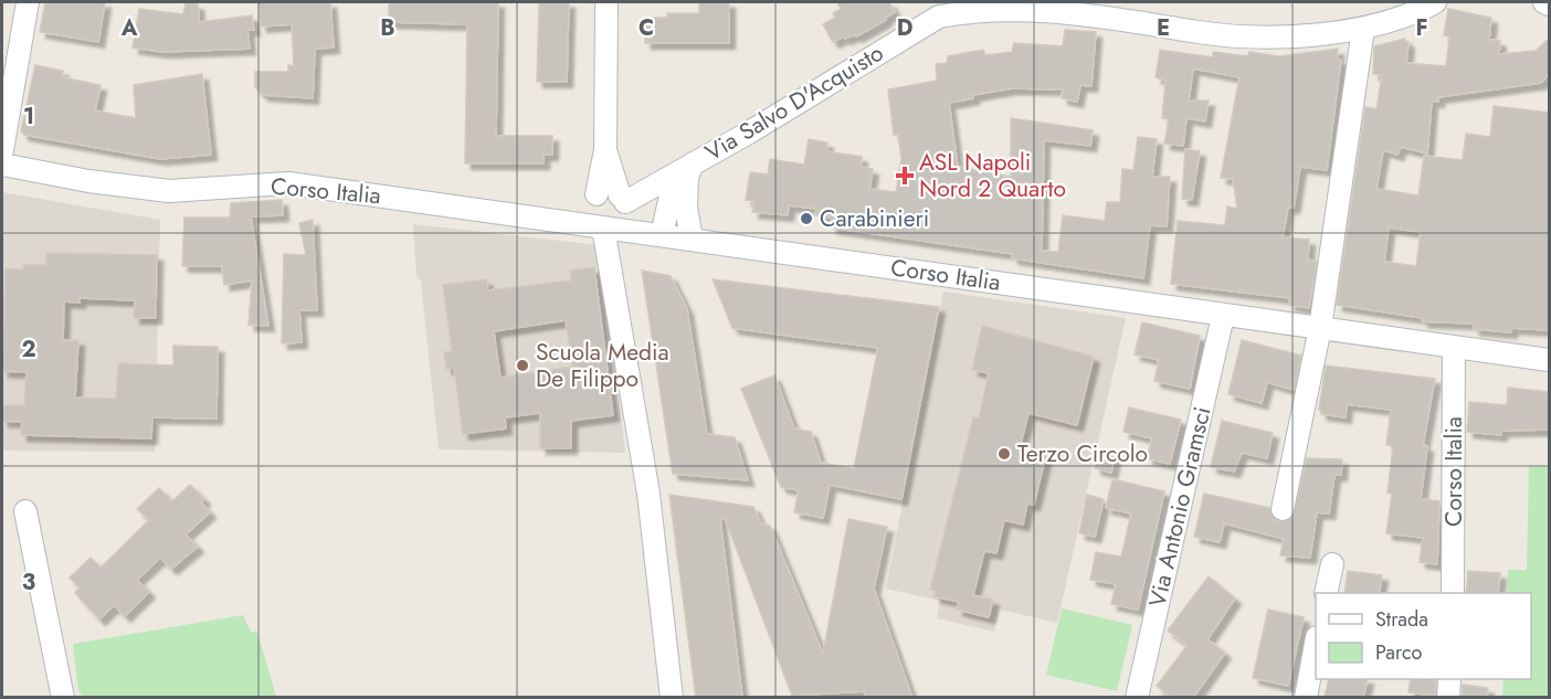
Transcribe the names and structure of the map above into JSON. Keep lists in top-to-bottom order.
{
  "streets": {
    "street": ["Via Salvo D'Acquisto", "Corso Italia", "Via Antonio Gramsci"]
  },
  "crossings": [
    ["Via Salvo D'Acquisto", "Corso Italia"],
    ["Corso Italia", "Via Antonio Gramsci"]
  ],
  "places": {
    "health": ["ASL Napoli Nord 2 Quarto"],
    "other": ["Carabinieri", "Scuola Media De Filippo", "Terzo Circolo"]
  },
  "legend": ["Strada", "Parco"],
  "grid": {
    "columns": [
      "A",
      "B",
      "C",
      "D",
      "E",
      "F"
    ],
    "rows": ["1", "2", "3"]
  }
}
